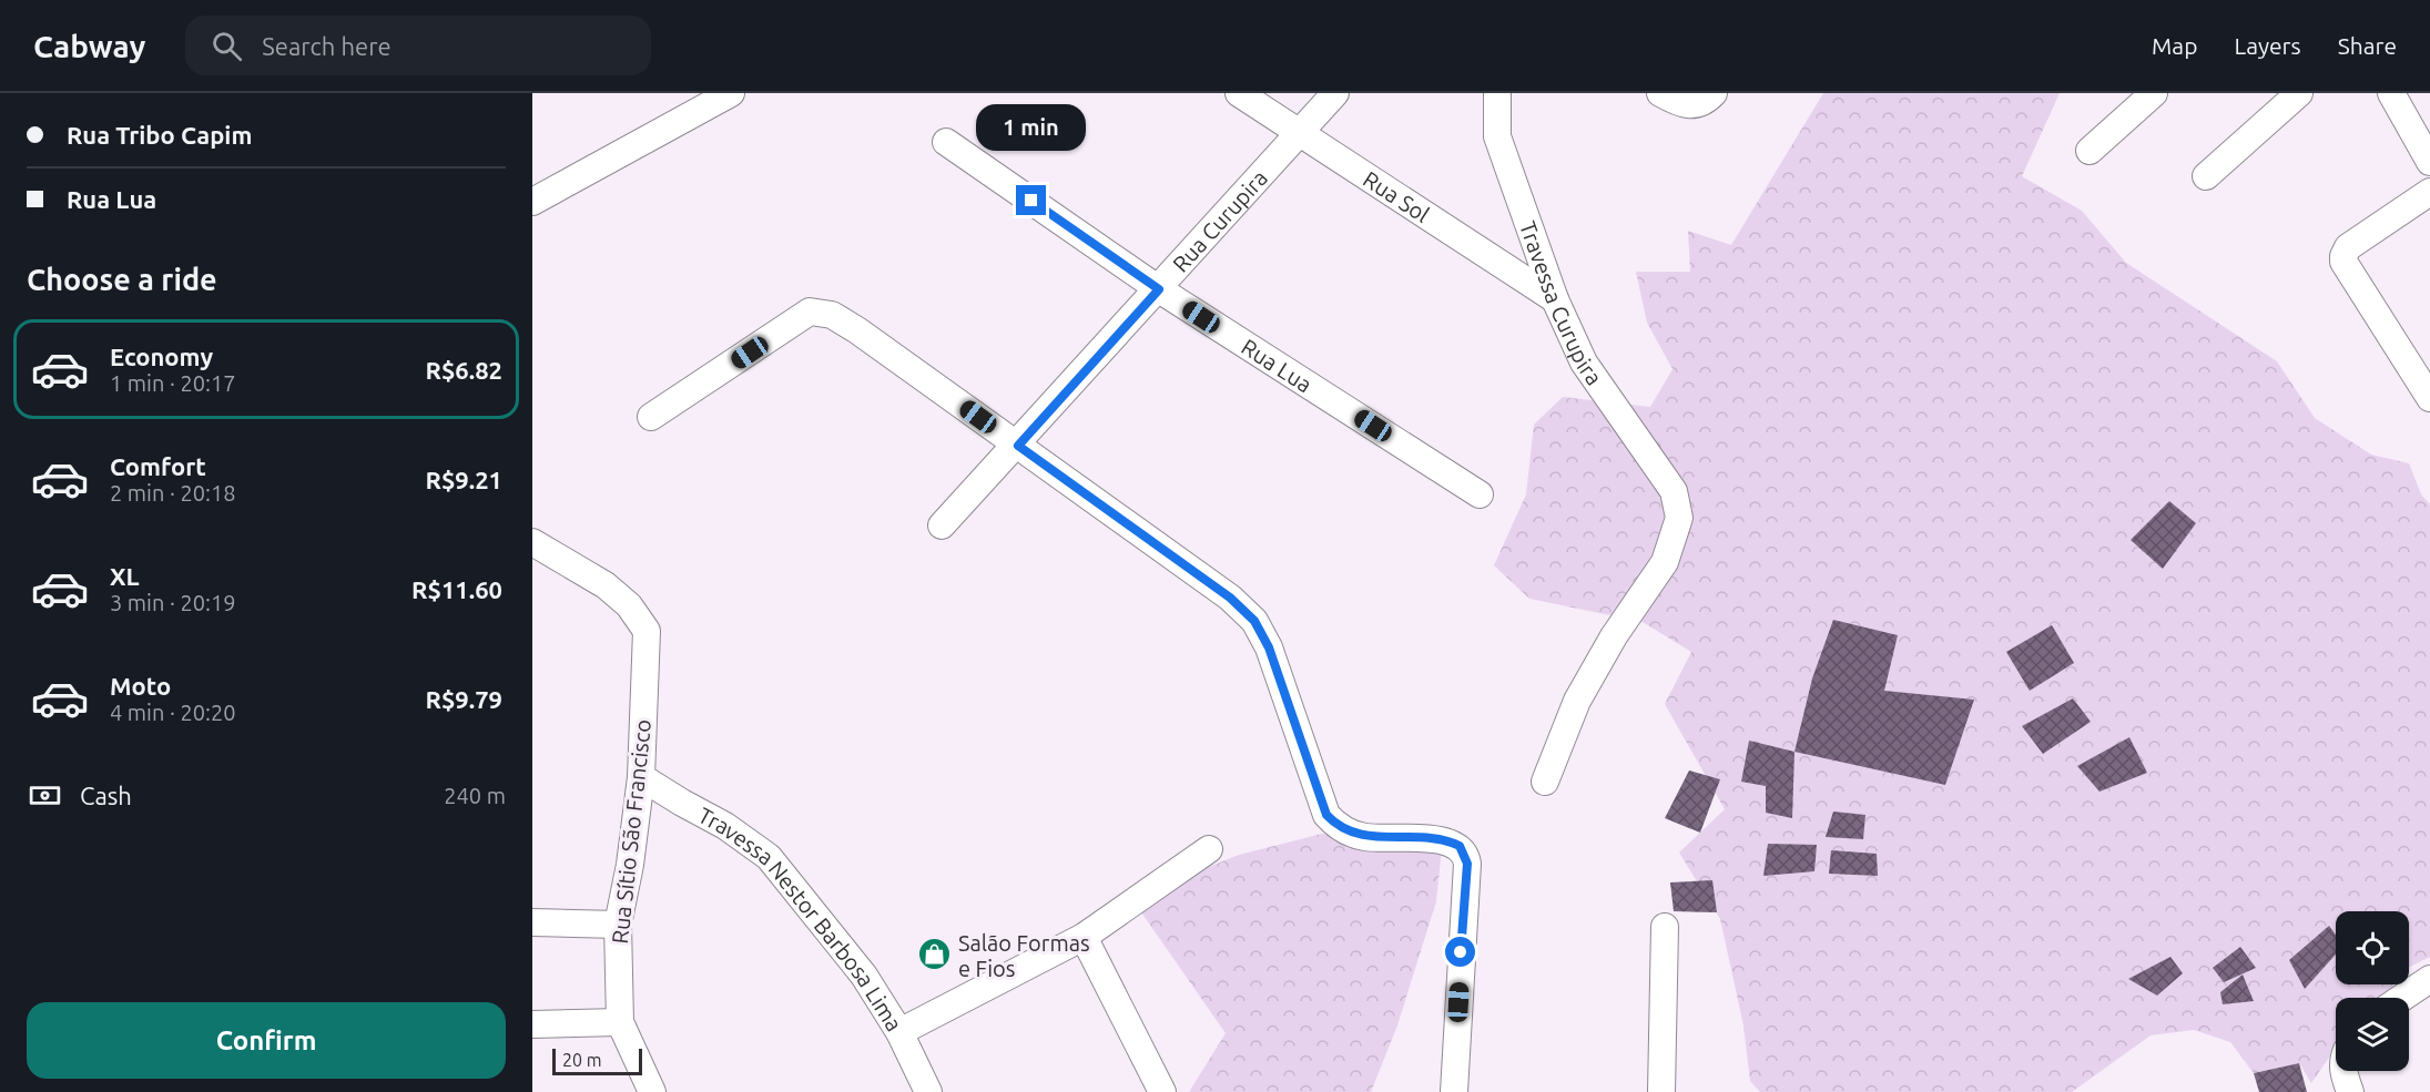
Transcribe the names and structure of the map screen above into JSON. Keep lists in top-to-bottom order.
{
  "streets": {
    "street": [
      "Rua Sol",
      "Rua Curupira",
      "Travessa Curupira",
      "Rua Lua",
      "Rua Sítio São Francisco",
      "Travessa Nestor Barbosa Lima"
    ]
  },
  "crossings": [
    ["Rua Sol", "Rua Curupira"],
    ["Rua Sol", "Travessa Curupira"],
    ["Rua Curupira", "Rua Lua"],
    ["Rua Sítio São Francisco", "Travessa Nestor Barbosa Lima"]
  ],
  "places": {
    "shop": ["Salão Formas e Fios"]
  },
  "scale_bar": "20 m",
  "page": {
    "header": "Cabway",
    "search": "Search here",
    "nav": ["Map", "Layers", "Share"],
    "banner": ["Rua Tribo Capim", "Rua Lua"],
    "bubble": "1 min",
    "heading": "Choose a ride",
    "list": [
      {
        "name": "Economy",
        "note": "1 min · 20:17",
        "value": "R$6.82"
      },
      {
        "name": "Comfort",
        "note": "2 min · 20:18",
        "value": "R$9.21"
      },
      {
        "name": "XL",
        "note": "3 min · 20:19",
        "value": "R$11.60"
      },
      {
        "name": "Moto",
        "note": "4 min · 20:20",
        "value": "R$9.79"
      }
    ],
    "pay": ["Cash", "240 m"],
    "buttons": "Confirm",
    "scale": "20 m"
  }
}
